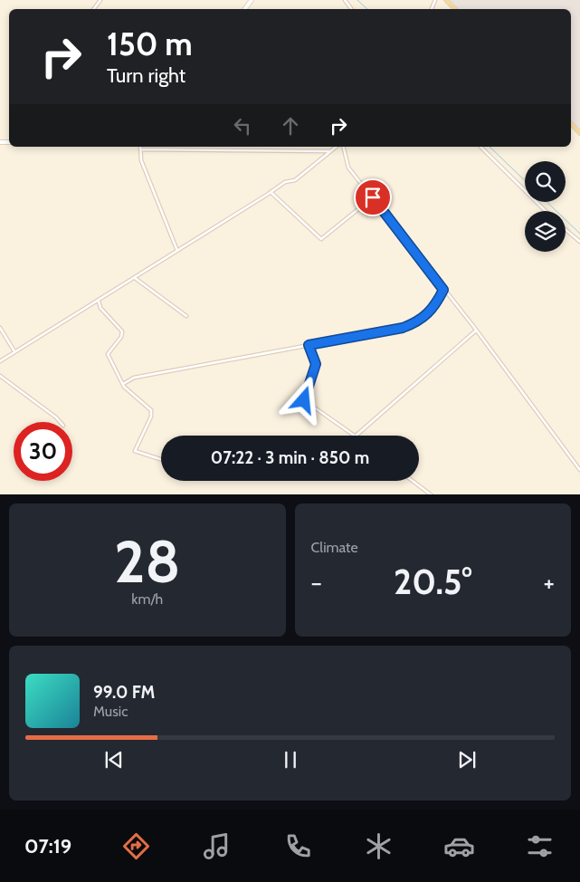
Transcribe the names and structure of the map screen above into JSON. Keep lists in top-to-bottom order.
{
  "page": {
    "turn": ["150 m", "Turn right"],
    "limit": "30",
    "trip": "07:22 · 3 min · 850 m",
    "tile": [
      ["28", "km/h"],
      "Climate"
    ],
    "heat": ["−", "20.5°", "+"],
    "song": ["99.0 FM", "Music"],
    "tabs": "07:19"
  }
}
